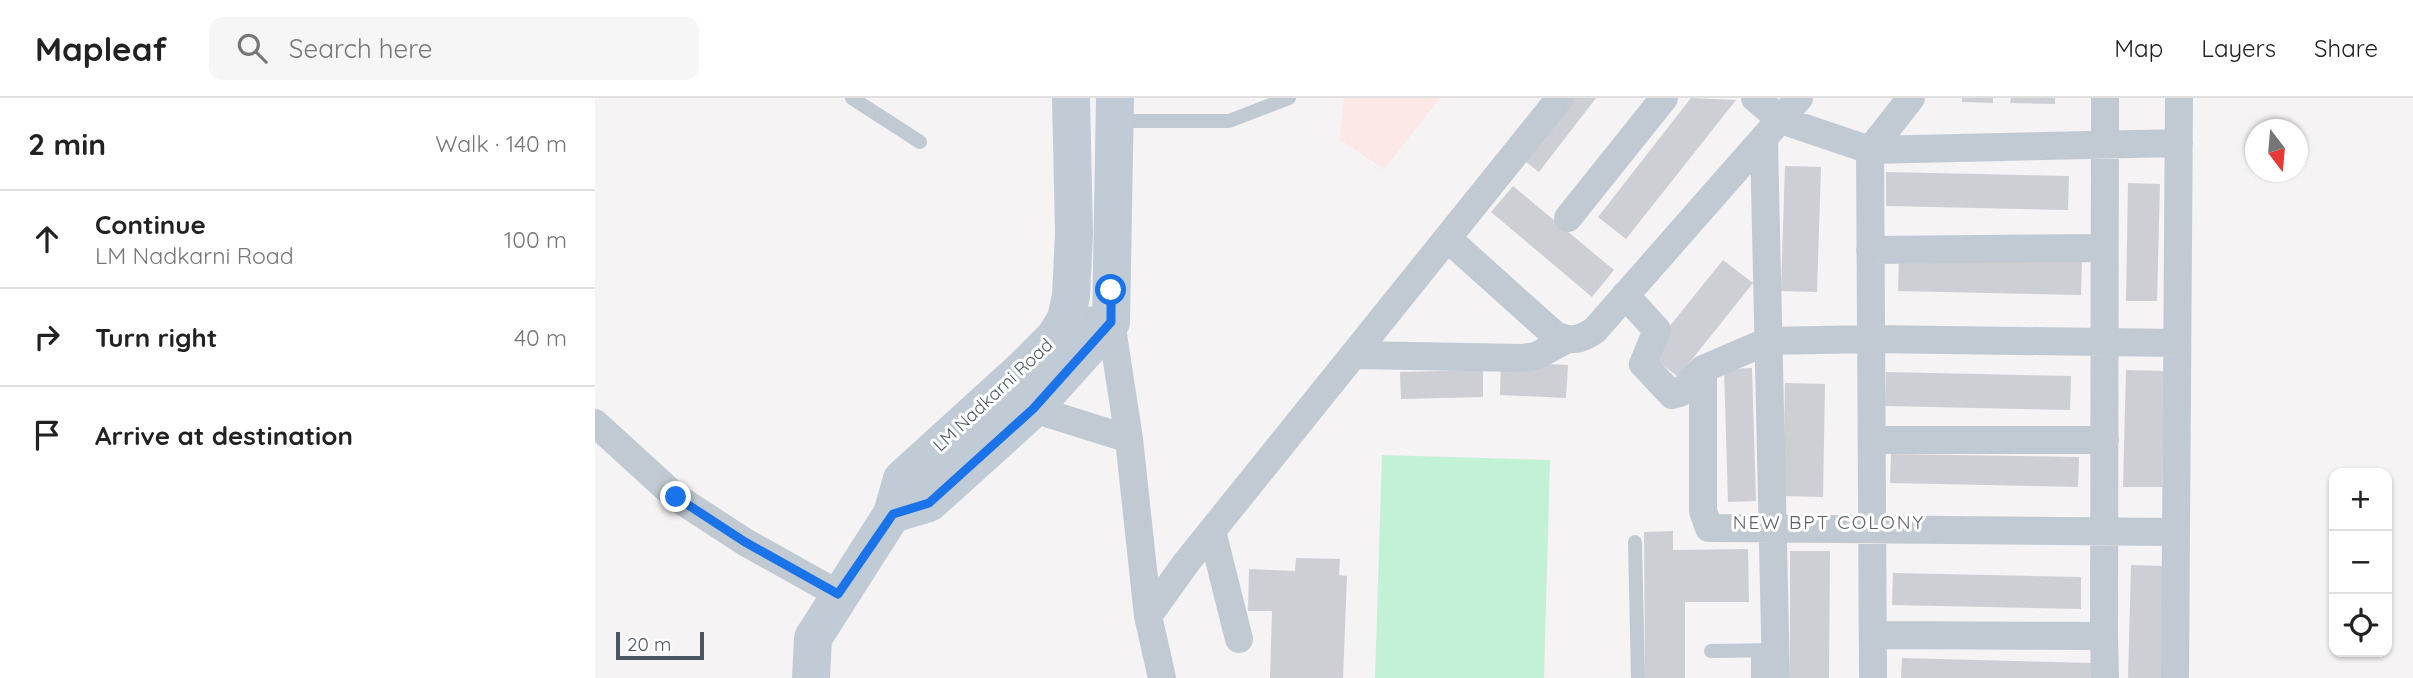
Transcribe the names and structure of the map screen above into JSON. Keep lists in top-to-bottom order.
{
  "streets": {
    "street": ["LM Nadkarni Road"]
  },
  "districts": ["NEW BPT COLONY"],
  "scale_bar": "20 m",
  "north": "bottom",
  "page": {
    "header": "Mapleaf",
    "search": "Search here",
    "nav": ["Map", "Layers", "Share"],
    "heading": ["2 min", "Walk · 140 m"],
    "list": [
      ["Continue", "LM Nadkarni Road", "100 m"],
      ["Turn right", "40 m"],
      "Arrive at destination"
    ],
    "map_buttons": ["+", "−"],
    "scale": "20 m"
  }
}
